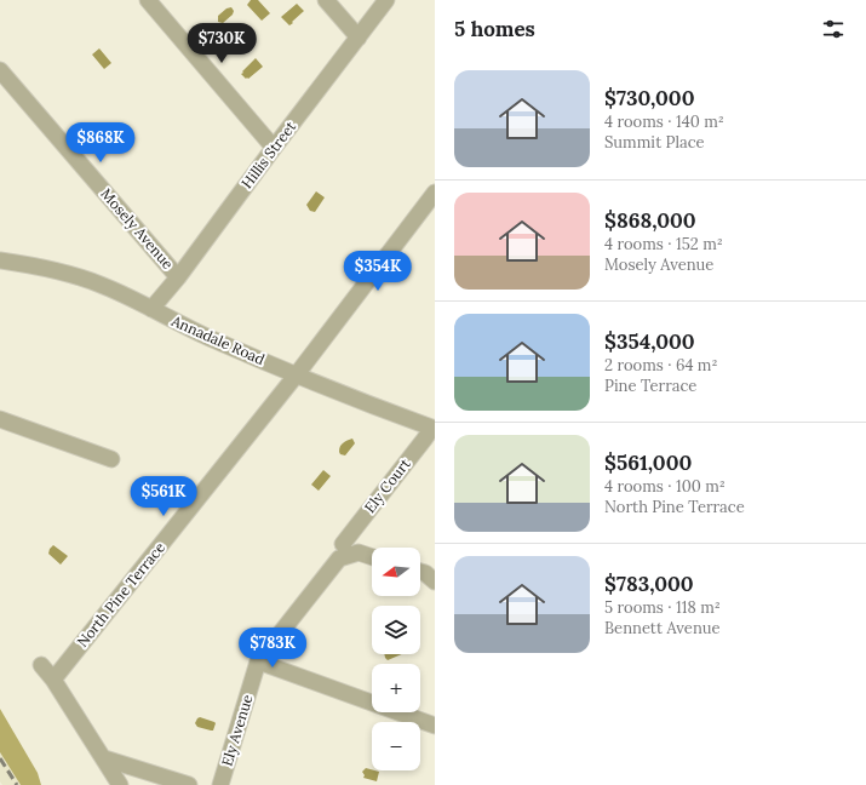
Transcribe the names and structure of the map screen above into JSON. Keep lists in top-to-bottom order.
{
  "streets": {
    "street": [
      "Hillis Street",
      "Mosely Avenue",
      "Annadale Road",
      "Ely Court",
      "North Pine Terrace",
      "Ely Avenue"
    ]
  },
  "crossings": [
    ["Hillis Street", "Mosely Avenue"],
    ["Hillis Street", "Annadale Road"],
    ["Annadale Road", "Ely Court"],
    ["Annadale Road", "North Pine Terrace"],
    ["Ely Court", "Ely Avenue"]
  ],
  "north": "left",
  "page": {
    "heading": "5 homes",
    "price": [
      "$730K",
      "$868K",
      "$354K",
      "$561K",
      "$783K"
    ],
    "list": [
      {
        "name": "$730,000",
        "note": "4 rooms · 140 m² · Summit Place"
      },
      {
        "name": "$868,000",
        "note": "4 rooms · 152 m² · Mosely Avenue"
      },
      {
        "name": "$354,000",
        "note": "2 rooms · 64 m² · Pine Terrace"
      },
      {
        "name": "$561,000",
        "note": "4 rooms · 100 m² · North Pine Terrace"
      },
      {
        "name": "$783,000",
        "note": "5 rooms · 118 m² · Bennett Avenue"
      }
    ],
    "map_buttons": ["+", "−"]
  }
}
